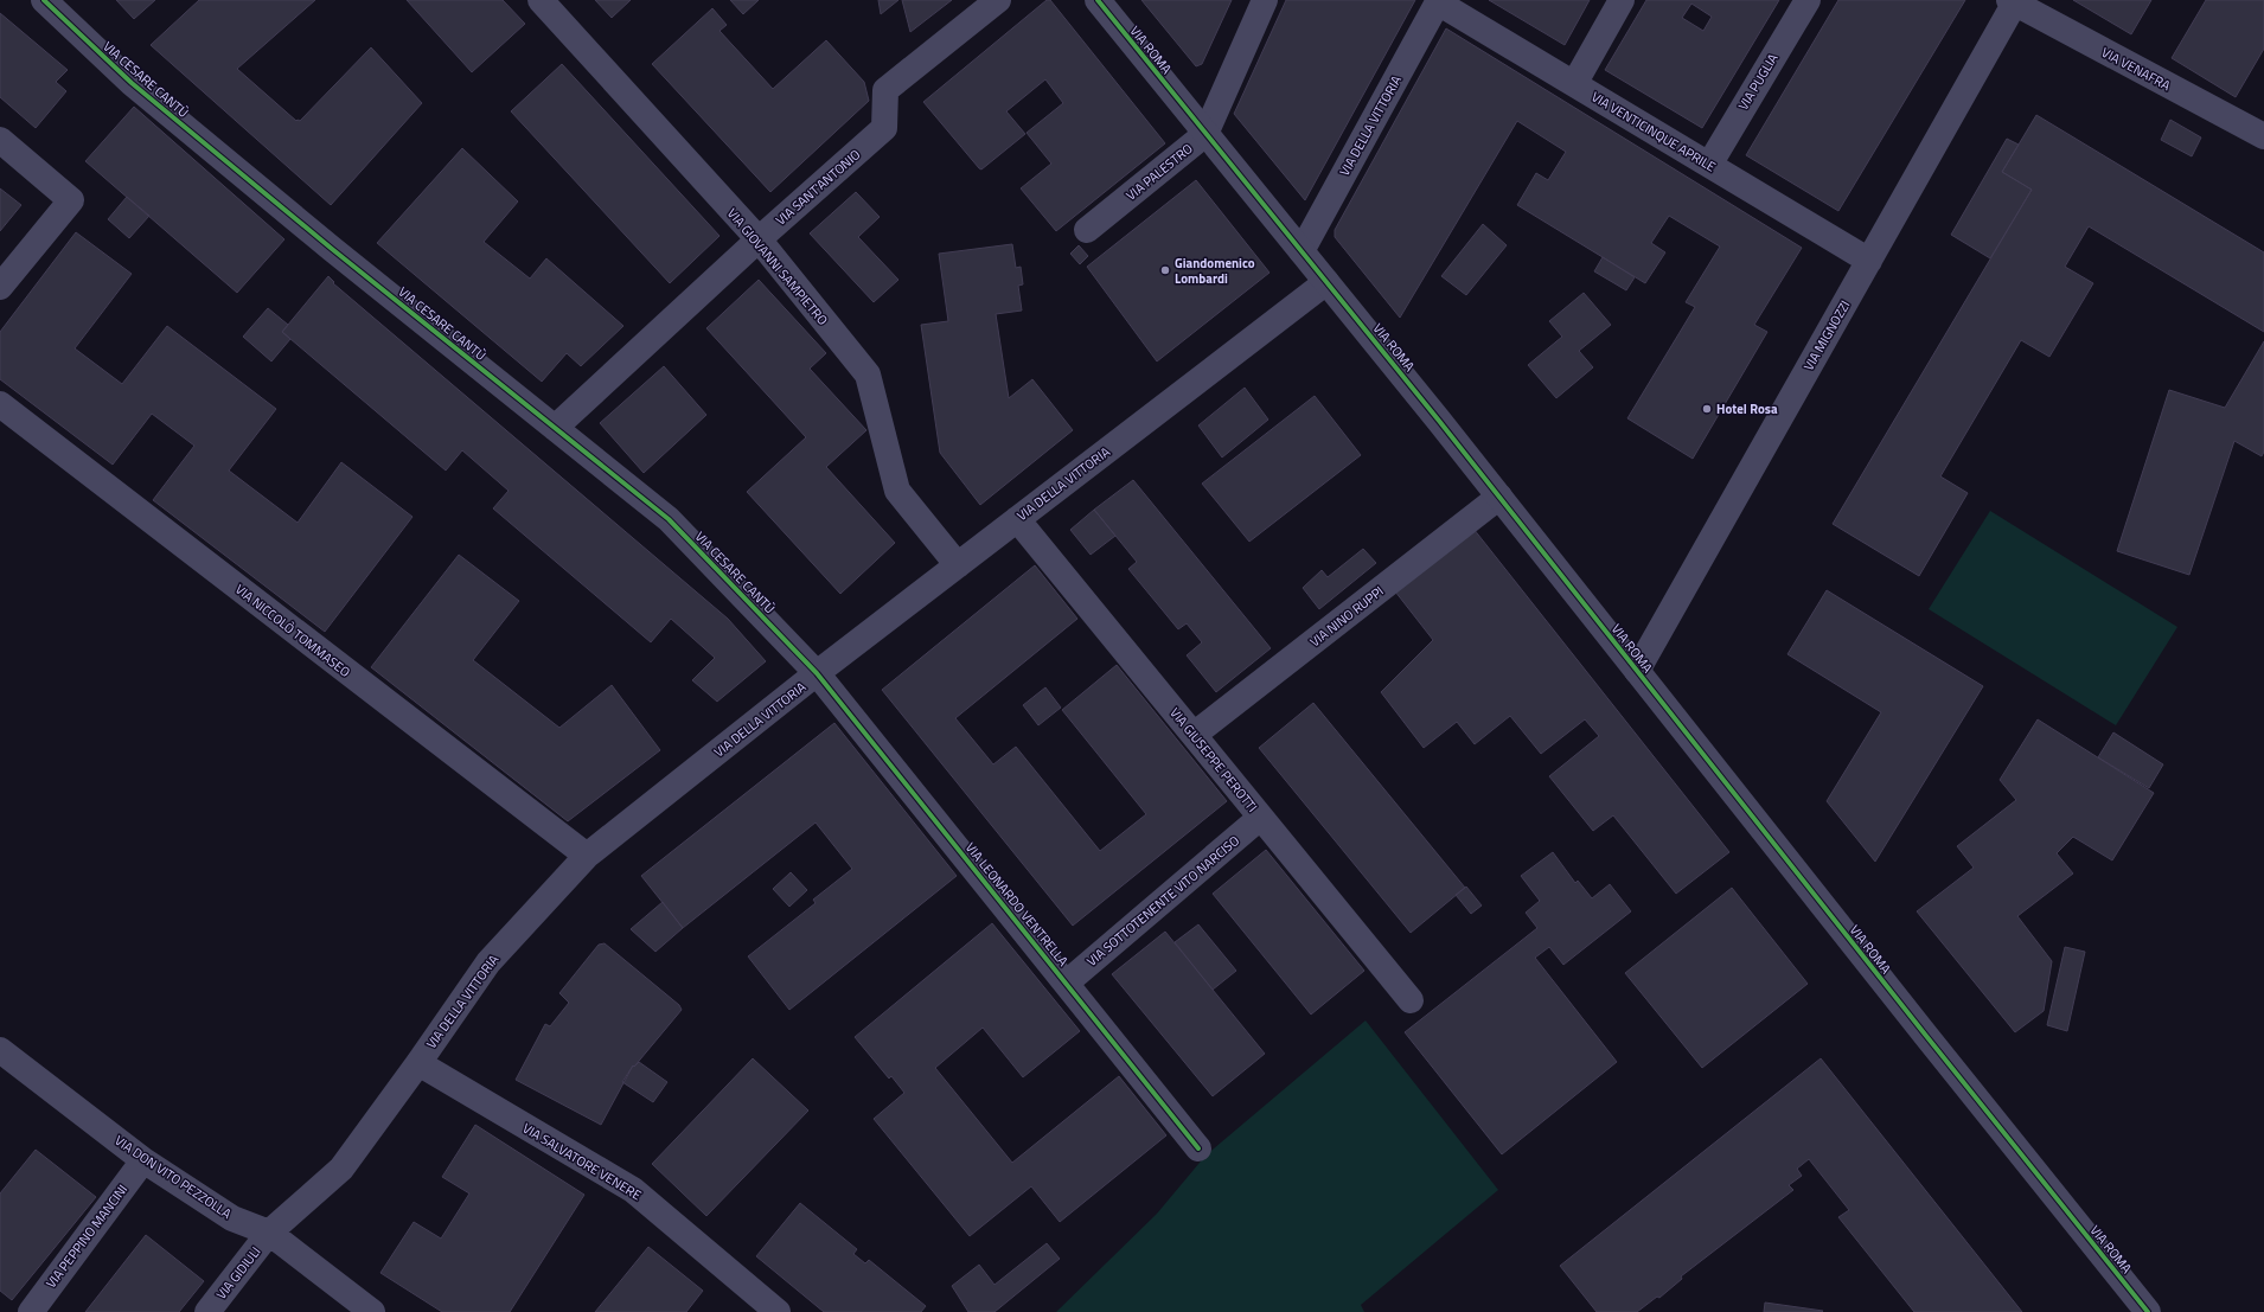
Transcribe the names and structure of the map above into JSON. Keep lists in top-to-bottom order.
{
  "streets": {
    "street": [
      "VIA ROMA",
      "VIA VENAFRA",
      "VIA CESARE CANTÙ",
      "VIA PUGLIA",
      "VIA DELLA VITTORIA",
      "VIA VENTICINQUE APRILE",
      "VIA PALESTRO",
      "VIA SANT'ANTONIO",
      "VIA GIOVANNI SAMPIETRO",
      "VIA MIGNOZZI",
      "VIA NINO RUPPI",
      "VIA NICCOLÒ TOMMASEO",
      "VIA GIUSEPPE PEROTTI",
      "VIA SOTTOTENENTE VITO NARCISO",
      "VIA LEONARDO VENTRELLA",
      "VIA SALVATORE VENERE",
      "VIA DON VITO PEZZOLLA",
      "VIA PEPPINO MANCINI",
      "VIA GIDIULI"
    ]
  },
  "crossings": [
    ["VIA ROMA", "VIA DELLA VITTORIA"],
    ["VIA ROMA", "VIA PALESTRO"],
    ["VIA ROMA", "VIA MIGNOZZI"],
    ["VIA ROMA", "VIA NINO RUPPI"],
    ["VIA VENAFRA", "VIA MIGNOZZI"],
    ["VIA CESARE CANTÙ", "VIA DELLA VITTORIA"],
    ["VIA CESARE CANTÙ", "VIA SANT'ANTONIO"],
    ["VIA CESARE CANTÙ", "VIA LEONARDO VENTRELLA"],
    ["VIA PUGLIA", "VIA VENTICINQUE APRILE"],
    ["VIA DELLA VITTORIA", "VIA VENTICINQUE APRILE"],
    ["VIA DELLA VITTORIA", "VIA GIOVANNI SAMPIETRO"],
    ["VIA DELLA VITTORIA", "VIA NICCOLÒ TOMMASEO"],
    ["VIA DELLA VITTORIA", "VIA GIUSEPPE PEROTTI"],
    ["VIA DELLA VITTORIA", "VIA LEONARDO VENTRELLA"],
    ["VIA DELLA VITTORIA", "VIA SALVATORE VENERE"],
    ["VIA DELLA VITTORIA", "VIA DON VITO PEZZOLLA"],
    ["VIA DELLA VITTORIA", "VIA GIDIULI"],
    ["VIA VENTICINQUE APRILE", "VIA MIGNOZZI"],
    ["VIA SANT'ANTONIO", "VIA GIOVANNI SAMPIETRO"],
    ["VIA NINO RUPPI", "VIA GIUSEPPE PEROTTI"],
    ["VIA GIUSEPPE PEROTTI", "VIA SOTTOTENENTE VITO NARCISO"],
    ["VIA SOTTOTENENTE VITO NARCISO", "VIA LEONARDO VENTRELLA"],
    ["VIA DON VITO PEZZOLLA", "VIA PEPPINO MANCINI"],
    ["VIA DON VITO PEZZOLLA", "VIA GIDIULI"]
  ],
  "places": ["Giandomenico Lombardi", "Hotel Rosa"]
}
